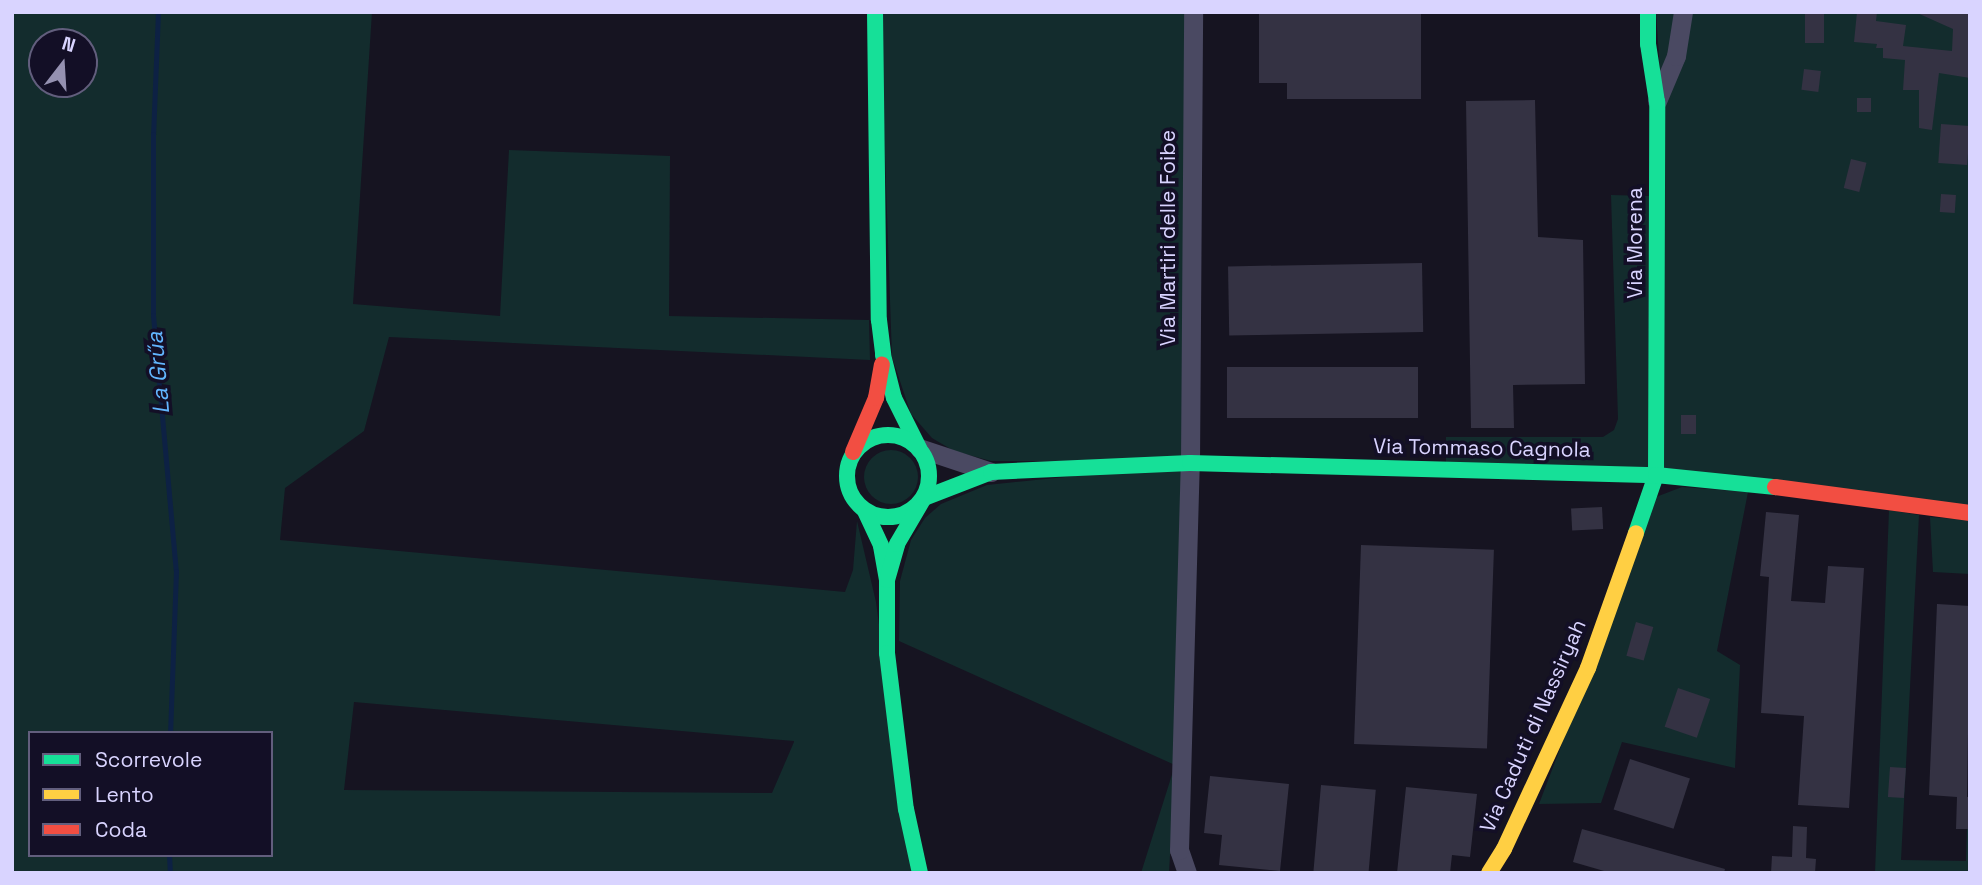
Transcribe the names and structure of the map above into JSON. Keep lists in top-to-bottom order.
{
  "streets": {
    "street": [
      "Via Martiri delle Foibe",
      "Via Morena",
      "Via Tommaso Cagnola",
      "Via Caduti di Nassiryah"
    ]
  },
  "crossings": [
    ["Via Martiri delle Foibe", "Via Tommaso Cagnola"],
    ["Via Morena", "Via Tommaso Cagnola"],
    ["Via Morena", "Via Caduti di Nassiryah"],
    ["Via Tommaso Cagnola", "Via Caduti di Nassiryah"]
  ],
  "water": ["La Grűa"],
  "legend": ["Scorrevole", "Lento", "Coda"],
  "north": "top"
}
